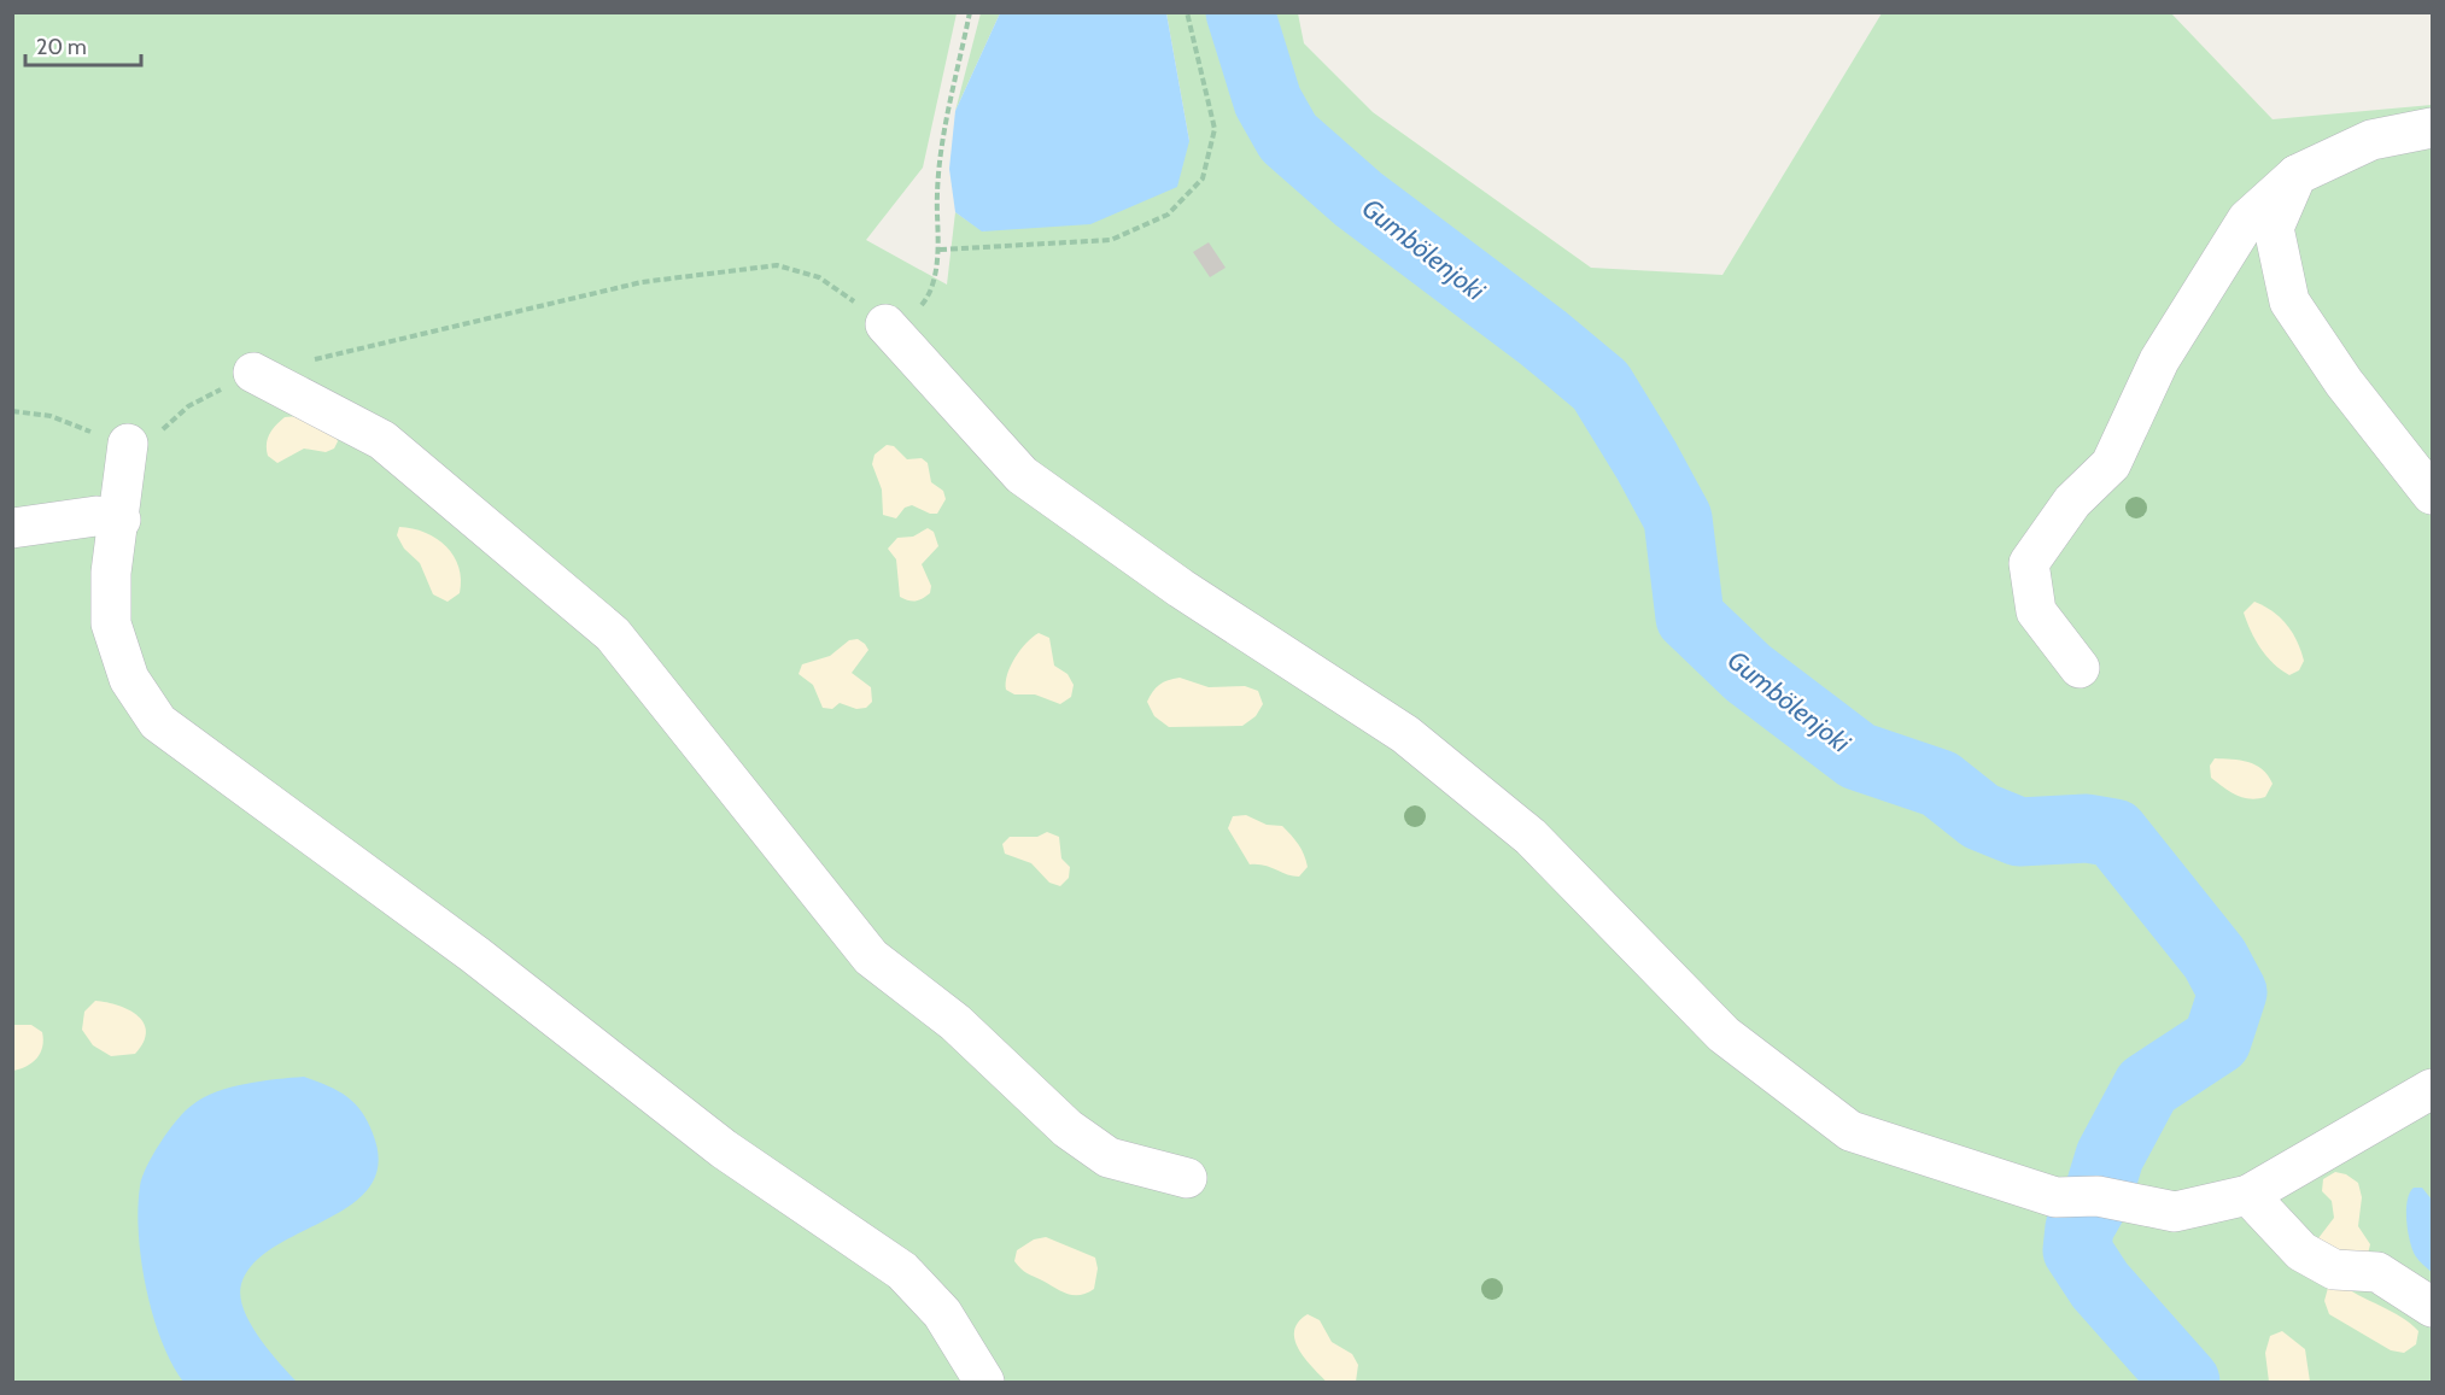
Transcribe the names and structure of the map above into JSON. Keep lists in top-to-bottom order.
{
  "water": ["Gumbölenjoki"],
  "scale_bar": "20 m"
}
